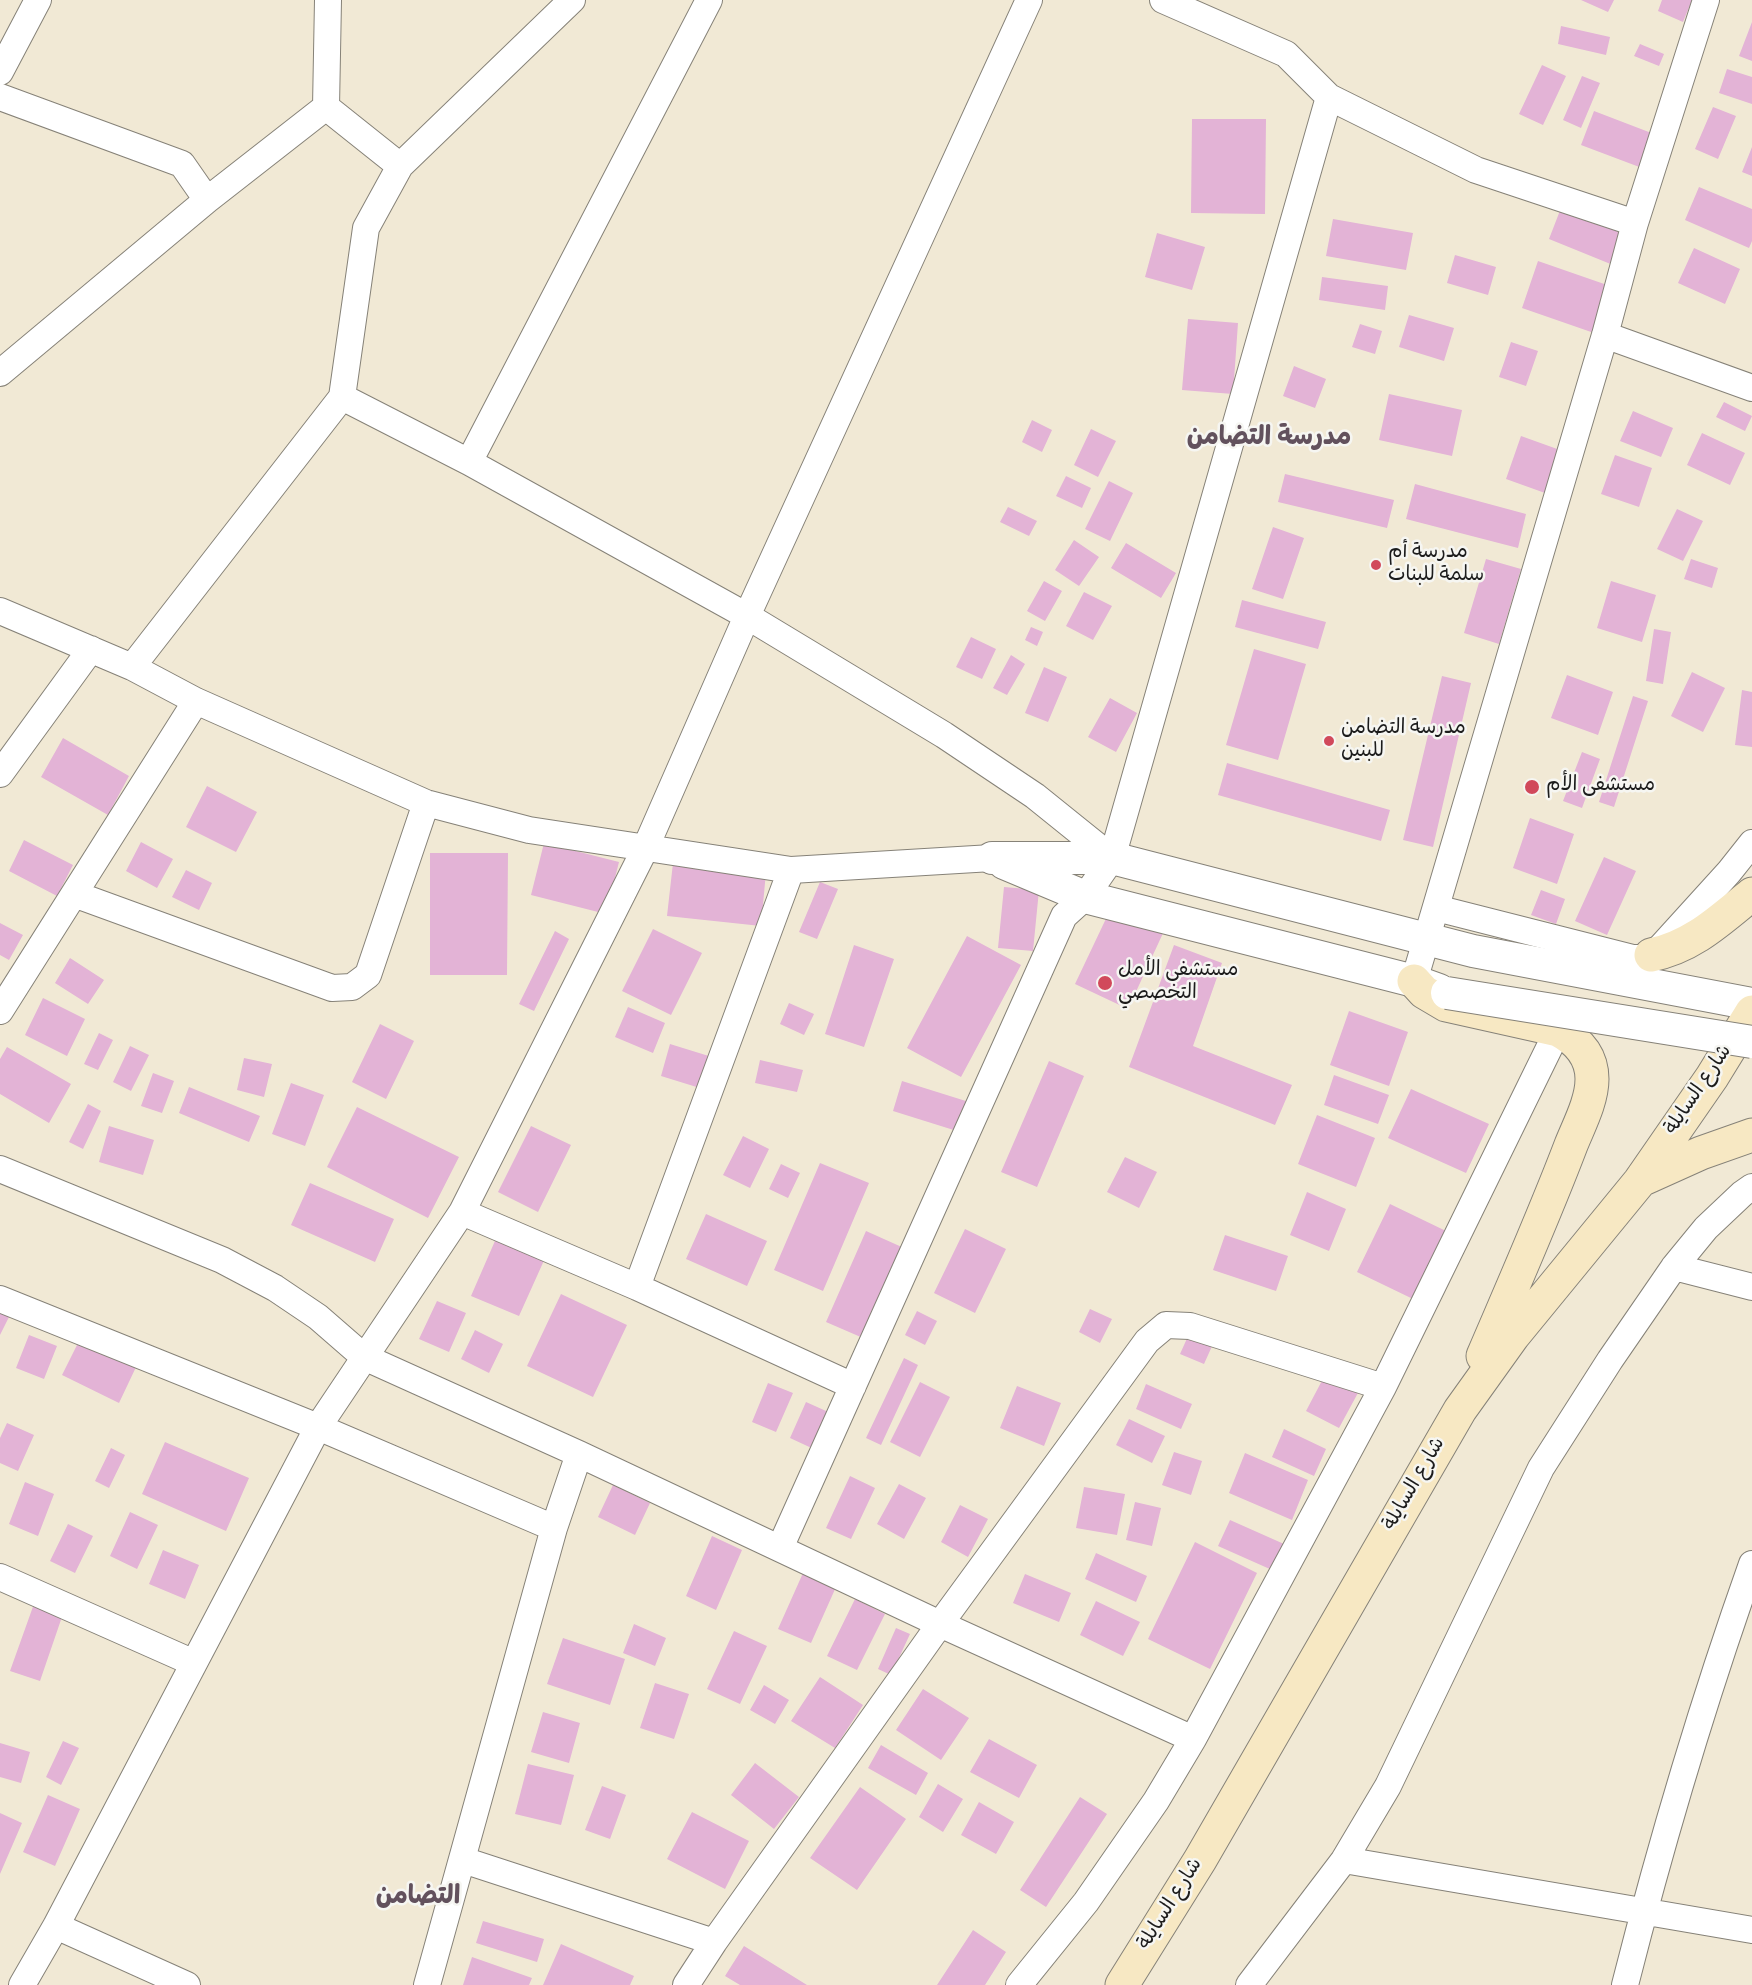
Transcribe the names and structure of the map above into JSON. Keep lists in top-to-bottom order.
{
  "streets": {
    "main road": ["شارع السايلة"]
  },
  "districts": ["مدرسة التضامن", "التضامن"],
  "places": [
    "مدرسة أم سلمة للبنات",
    "مدرسة التضامن للبنين",
    "مستشفى الأم",
    "مستشفى الأمل التخصصي"
  ]
}
